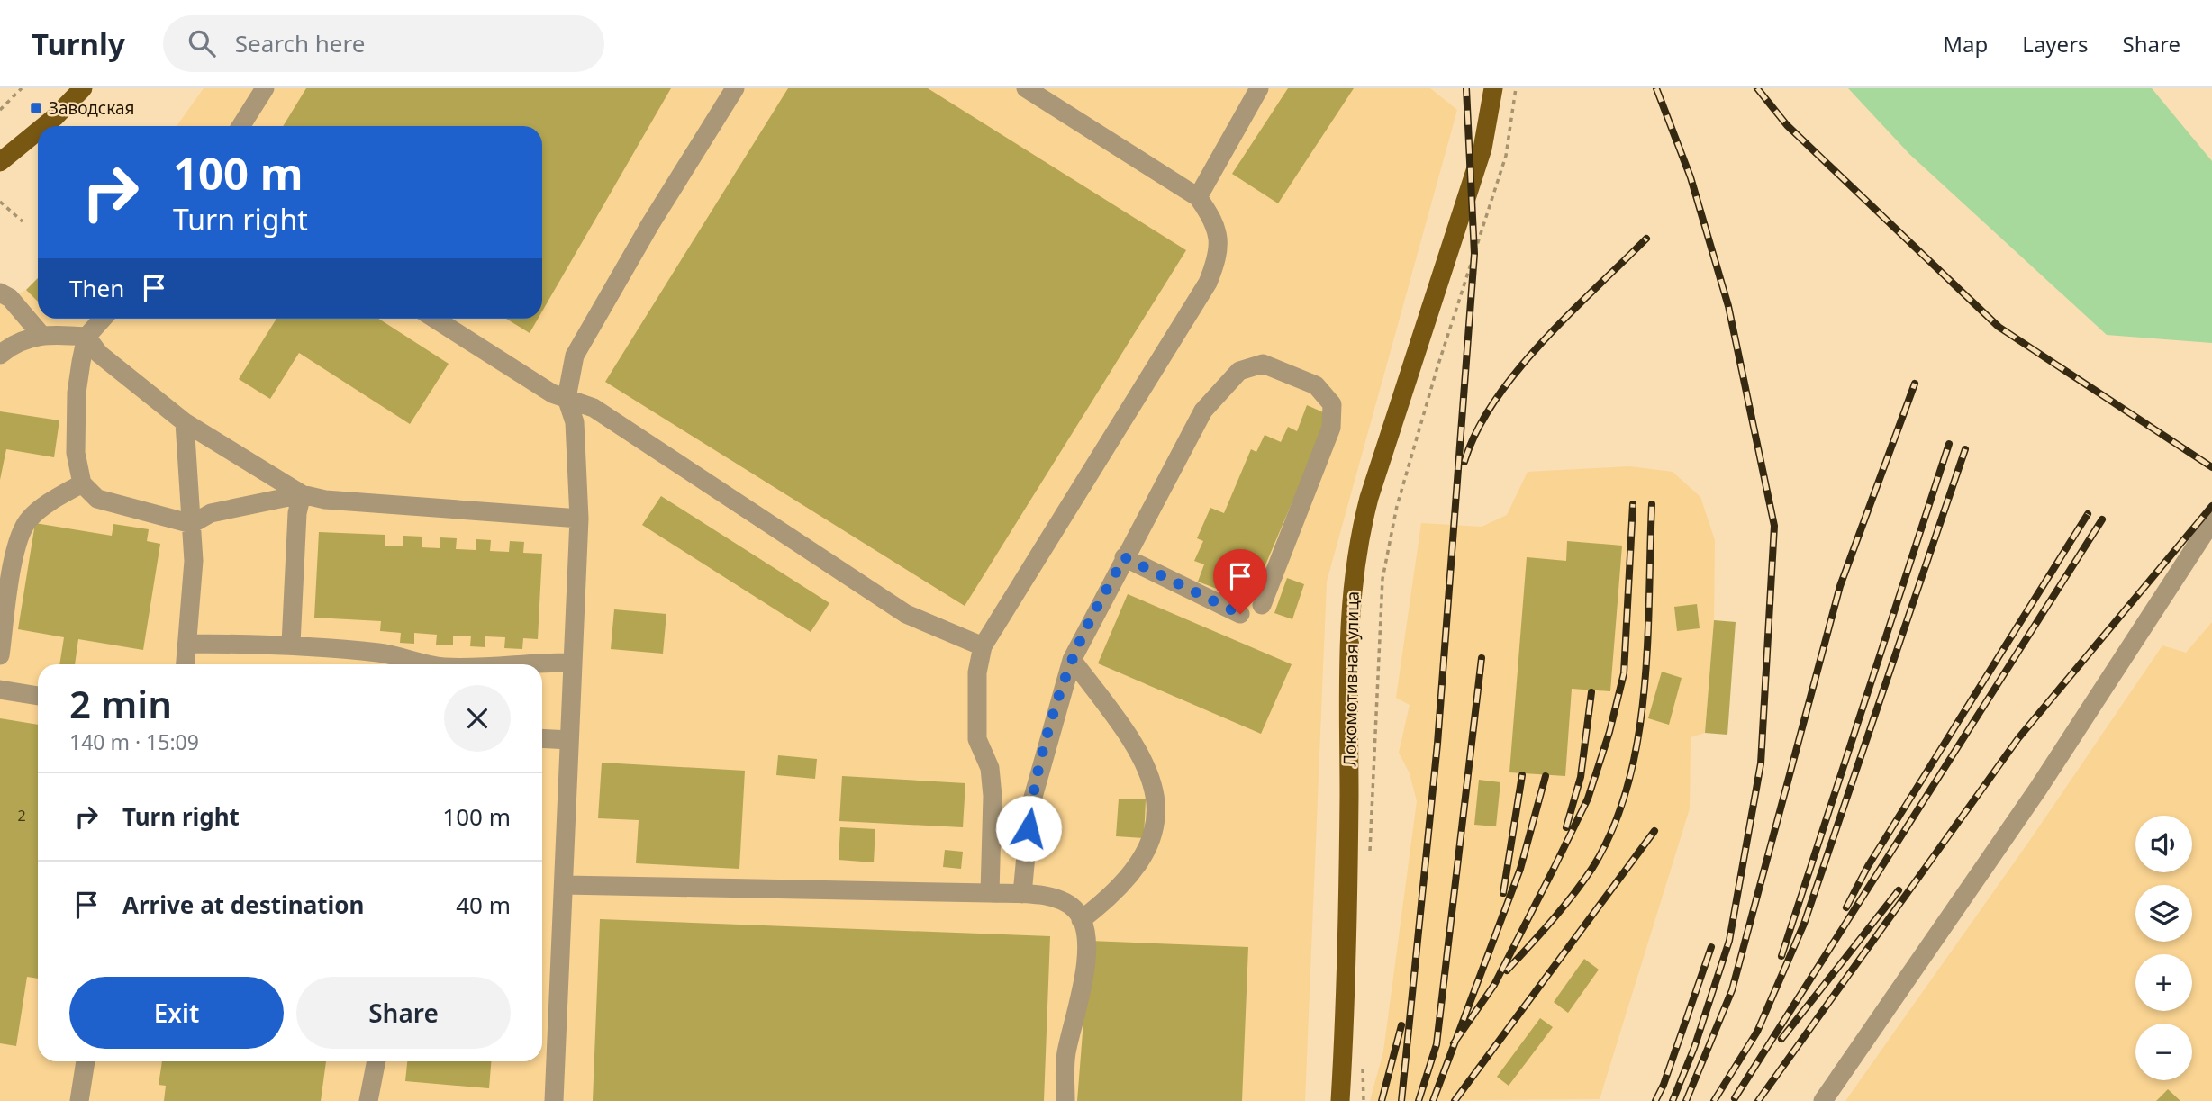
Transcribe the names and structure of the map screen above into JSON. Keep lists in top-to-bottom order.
{
  "streets": {
    "main road": ["Локомотивная улица"]
  },
  "places": {
    "transit": ["Заводская"]
  },
  "house_numbers": ["2"],
  "page": {
    "header": "Turnly",
    "search": "Search here",
    "nav": ["Map", "Layers", "Share"],
    "turn": ["100 m", "Turn right"],
    "then": "Then",
    "heading": ["2 min", "140 m · 15:09"],
    "list": [
      {
        "name": "Turn right",
        "value": "100 m"
      },
      {
        "name": "Arrive at destination",
        "value": "40 m"
      }
    ],
    "map_buttons": ["+", "−"],
    "buttons": ["Exit", "Share"]
  }
}
